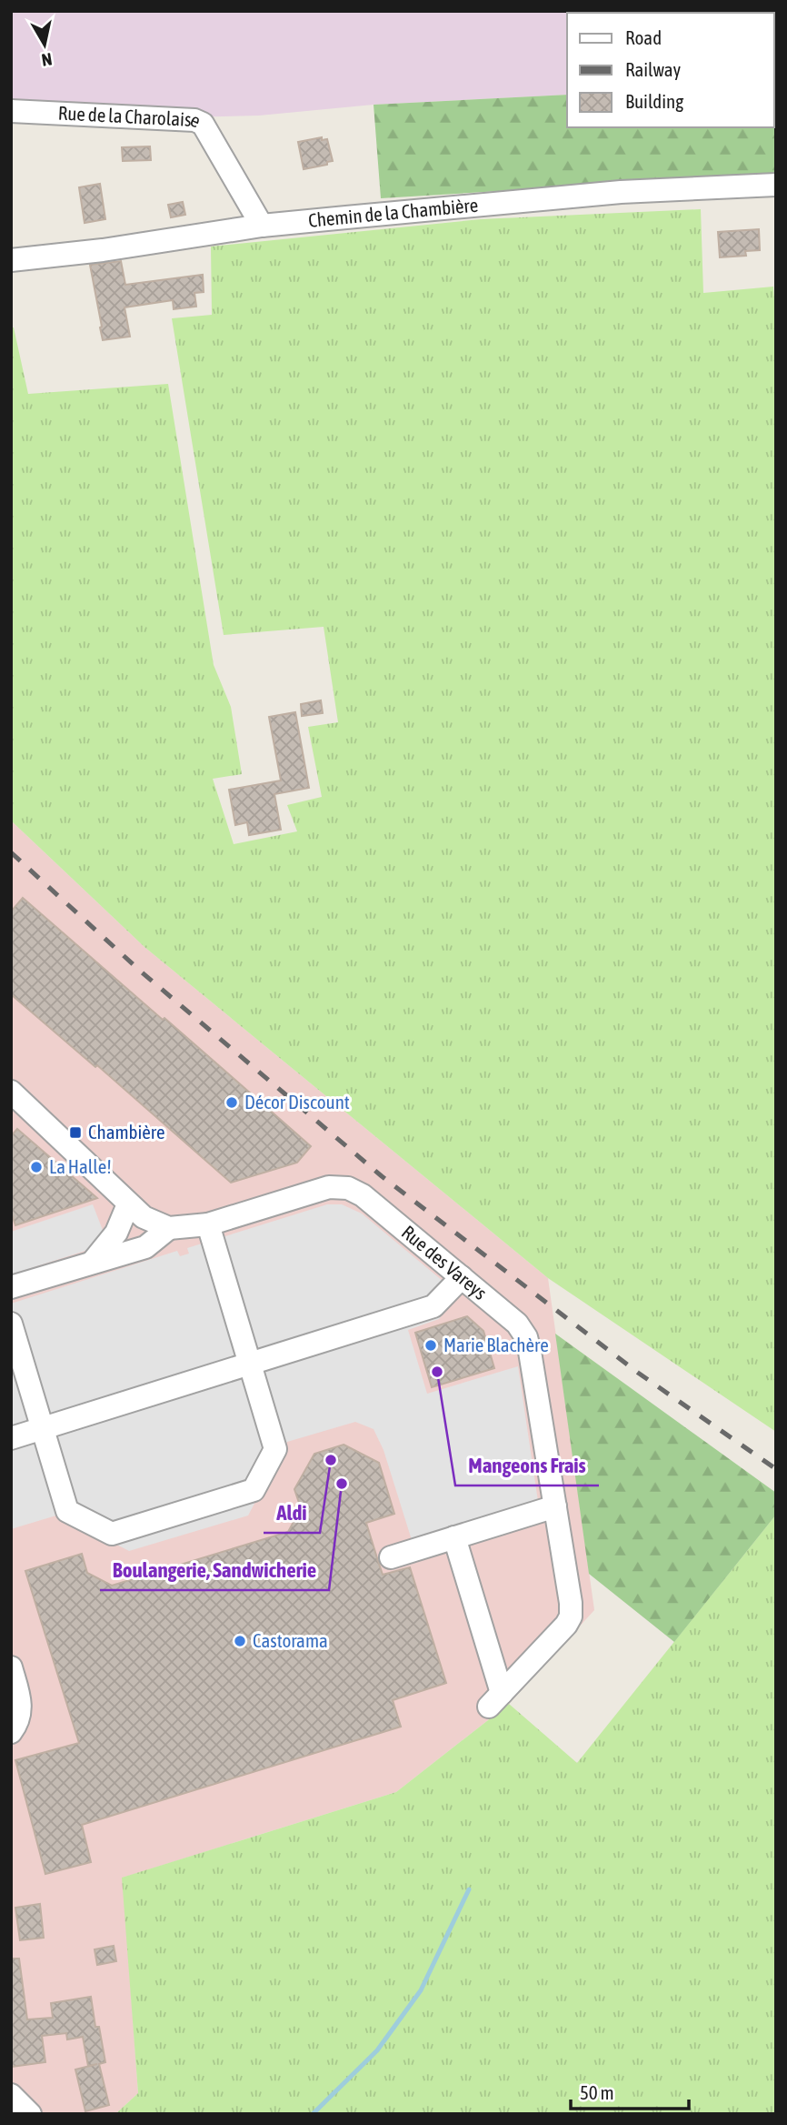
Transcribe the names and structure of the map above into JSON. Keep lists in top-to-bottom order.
{
  "streets": {
    "street": ["Rue de la Charolaise", "Chemin de la Chambière", "Rue des Vareys"]
  },
  "crossings": [
    ["Rue de la Charolaise", "Chemin de la Chambière"]
  ],
  "places": {
    "other": [
      "Décor Discount",
      "La Halle!",
      "Marie Blachère",
      "Mangeons Frais",
      "Aldi",
      "Boulangerie, Sandwicherie",
      "Castorama"
    ],
    "transit": ["Chambière"]
  },
  "legend": ["Road", "Railway", "Building"],
  "scale_bar": "50 m",
  "north": "bottom"
}
